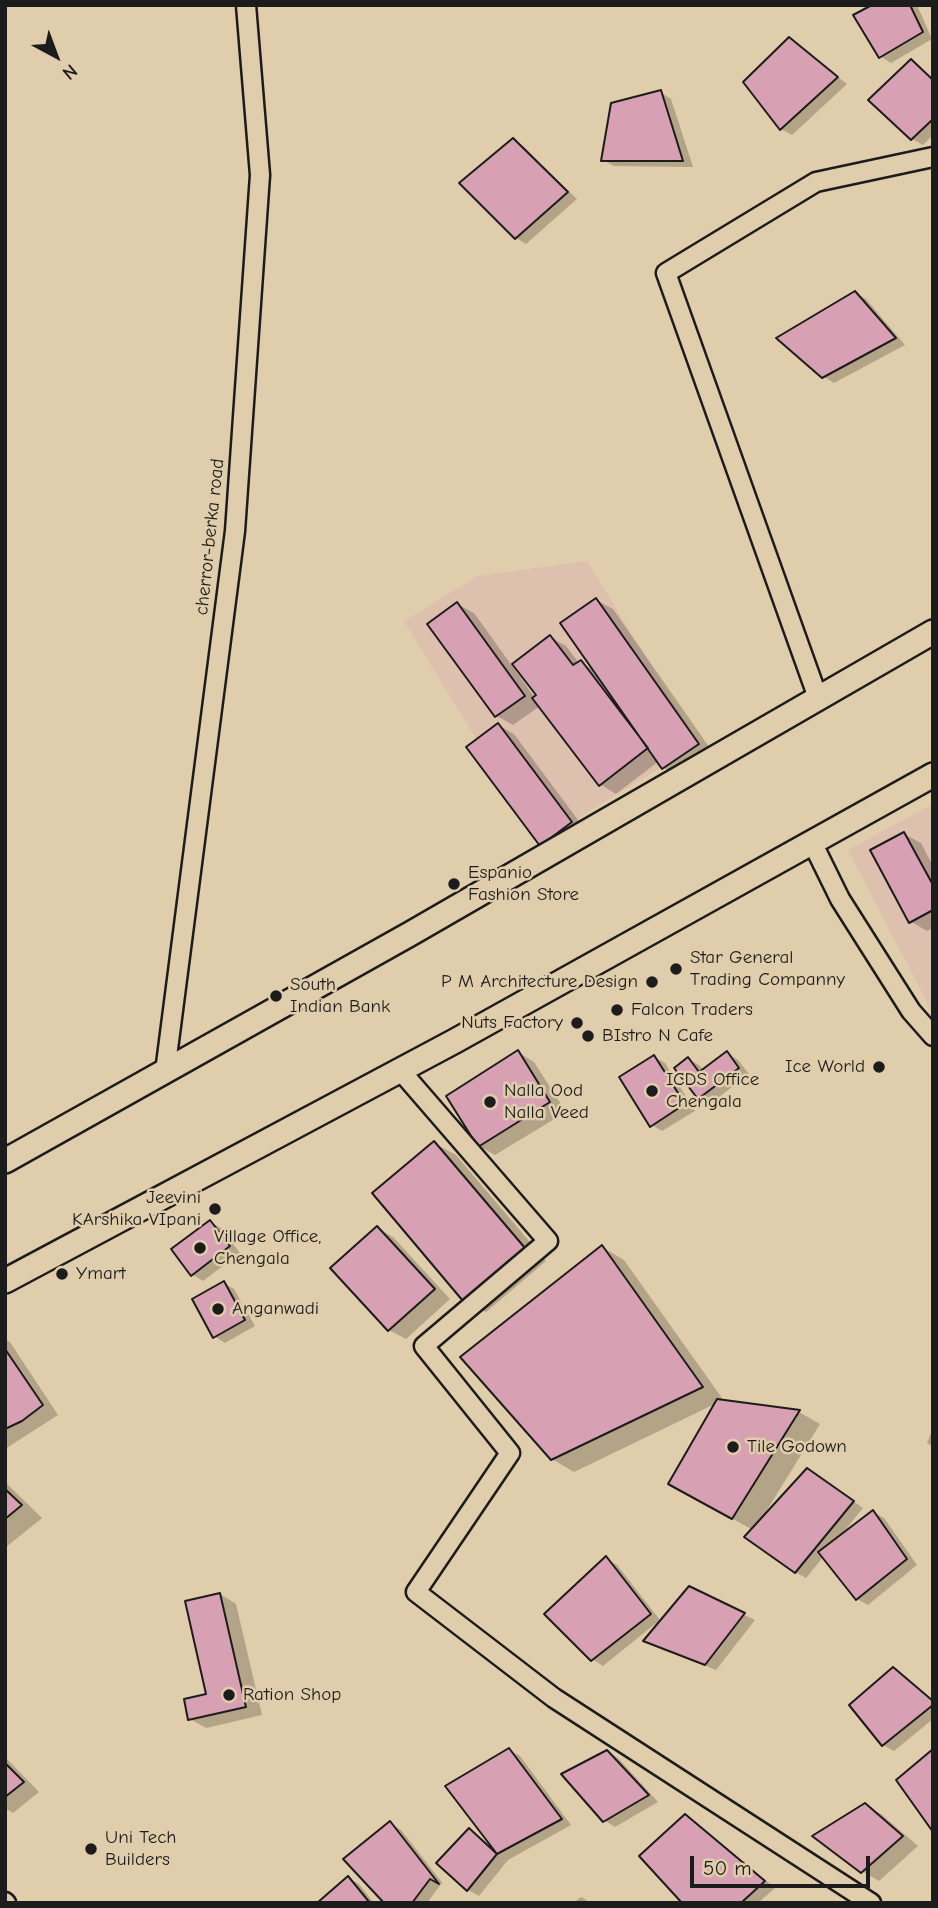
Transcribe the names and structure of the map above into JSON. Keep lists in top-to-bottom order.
{
  "streets": {
    "street": ["cherror-berka road"]
  },
  "places": [
    "Espanio Fashion Store",
    "Star General Trading Companny",
    "P M Architecture Design",
    "South Indian Bank",
    "Falcon Traders",
    "Nuts Factory",
    "BIstro N Cafe",
    "Ice World",
    "ICDS Office Chengala",
    "Nalla Ood Nalla Veed",
    "Jeevini KArshika VIpani",
    "Village Office, Chengala",
    "Ymart",
    "Anganwadi",
    "Tile Godown",
    "Ration Shop",
    "Uni Tech Builders"
  ],
  "scale_bar": "50 m",
  "north": "bottom right"
}
